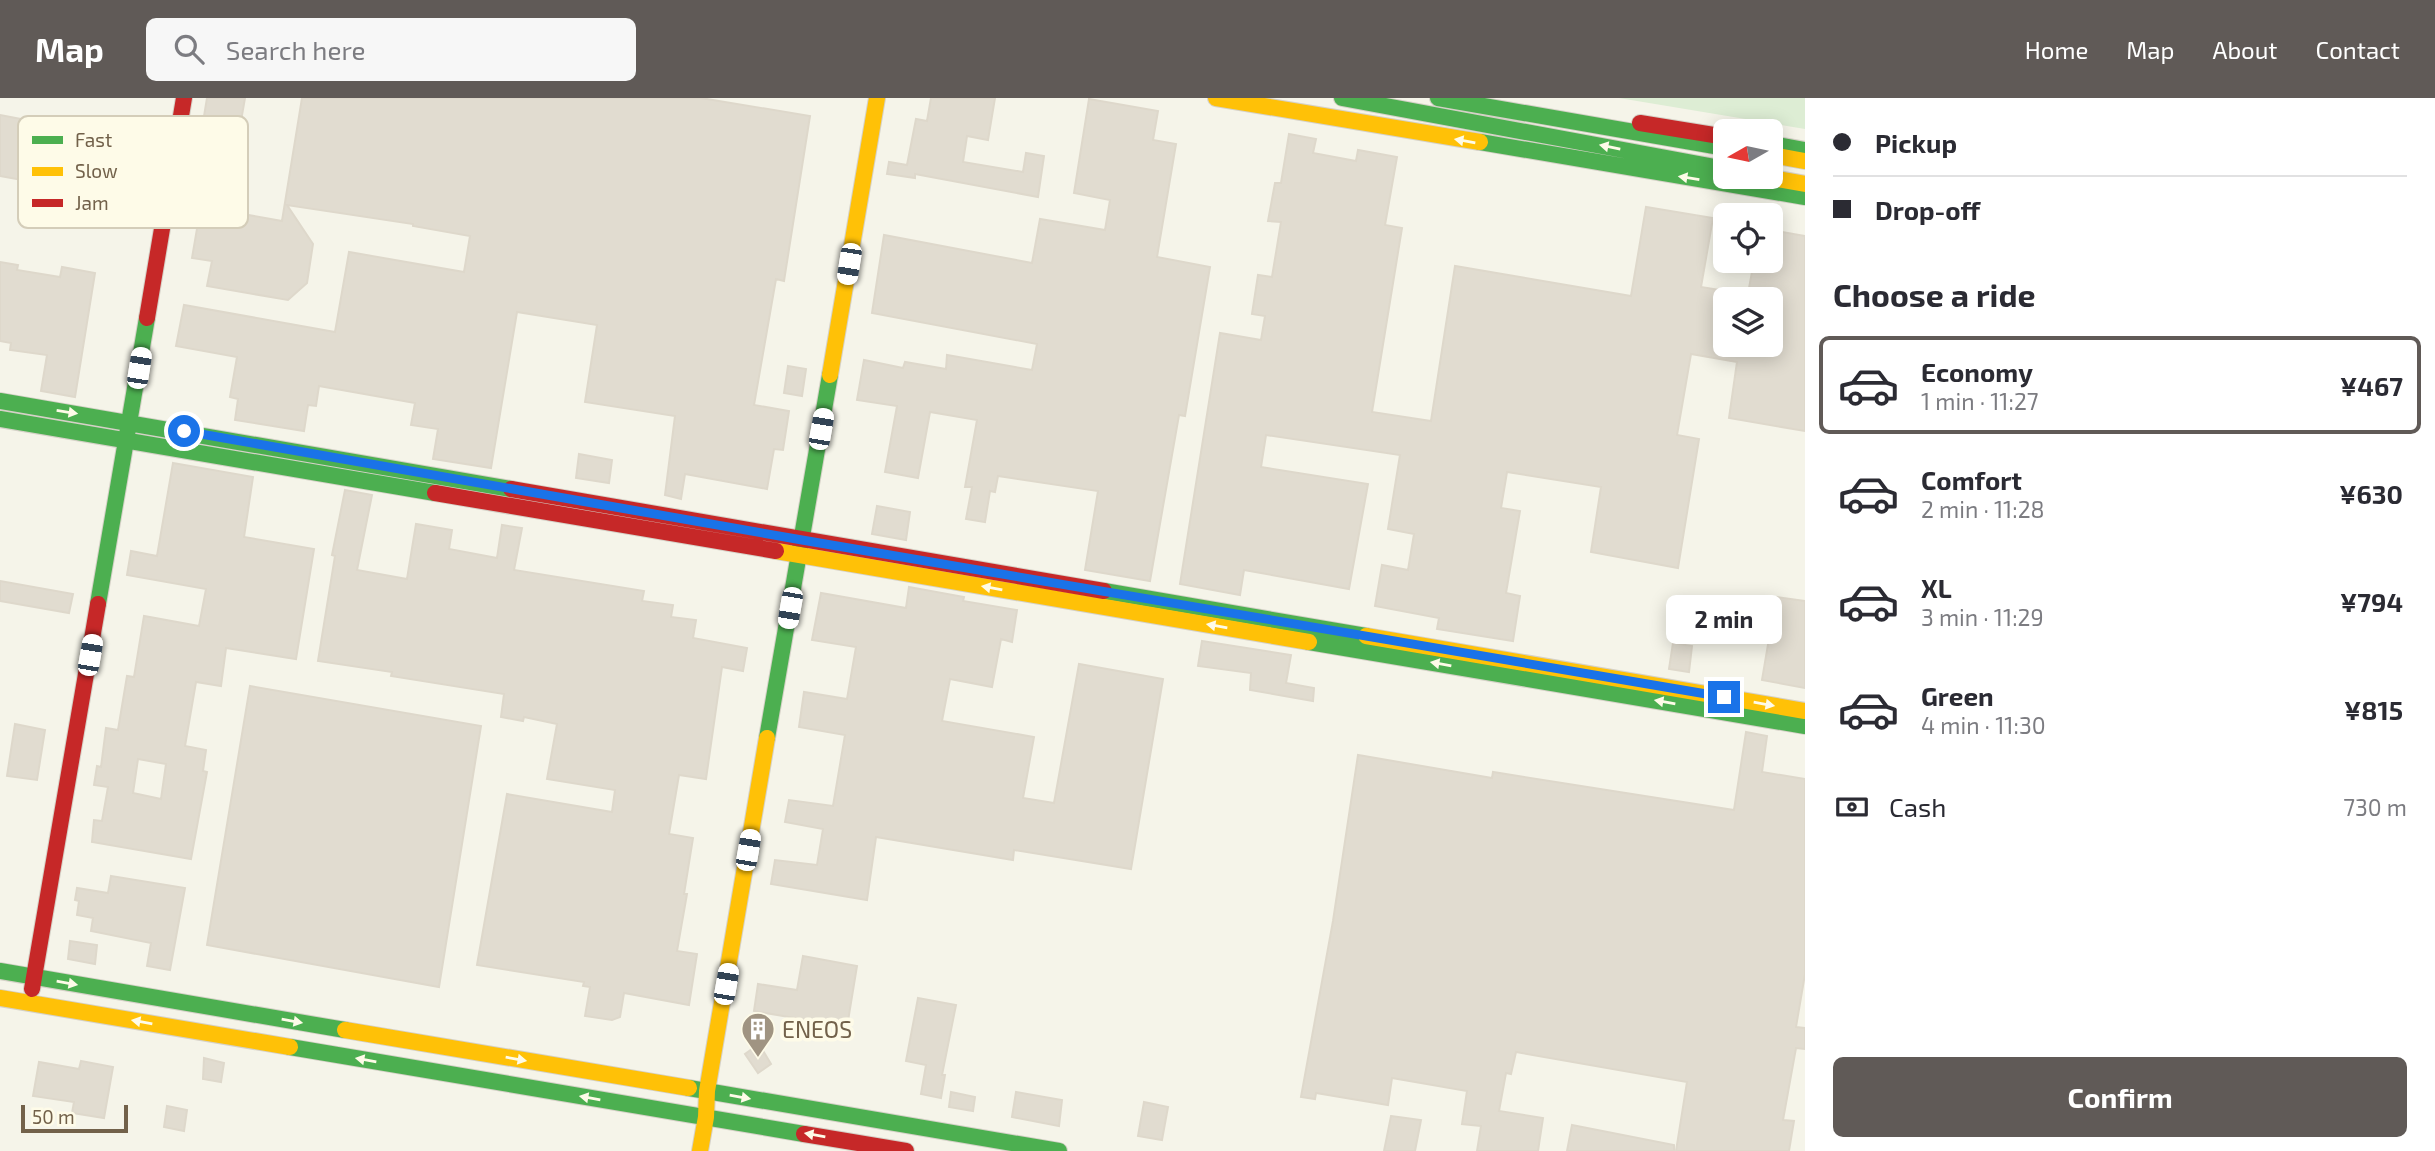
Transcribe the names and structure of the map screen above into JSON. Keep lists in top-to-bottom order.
{
  "places": {
    "building": ["ENEOS"]
  },
  "legend": ["Fast", "Slow", "Jam"],
  "scale_bar": "50 m",
  "north": "left",
  "page": {
    "header": "Map",
    "search": "Search here",
    "nav": [
      "Home",
      "Map",
      "About",
      "Contact"
    ],
    "banner": ["Pickup", "Drop-off"],
    "heading": "Choose a ride",
    "list": [
      {
        "name": "Economy",
        "note": "1 min · 11:27",
        "value": "¥467"
      },
      {
        "name": "Comfort",
        "note": "2 min · 11:28",
        "value": "¥630"
      },
      {
        "name": "XL",
        "note": "3 min · 11:29",
        "value": "¥794"
      },
      {
        "name": "Green",
        "note": "4 min · 11:30",
        "value": "¥815"
      }
    ],
    "bubble": "2 min",
    "pay": ["Cash", "730 m"],
    "buttons": "Confirm",
    "scale": "50 m"
  }
}
